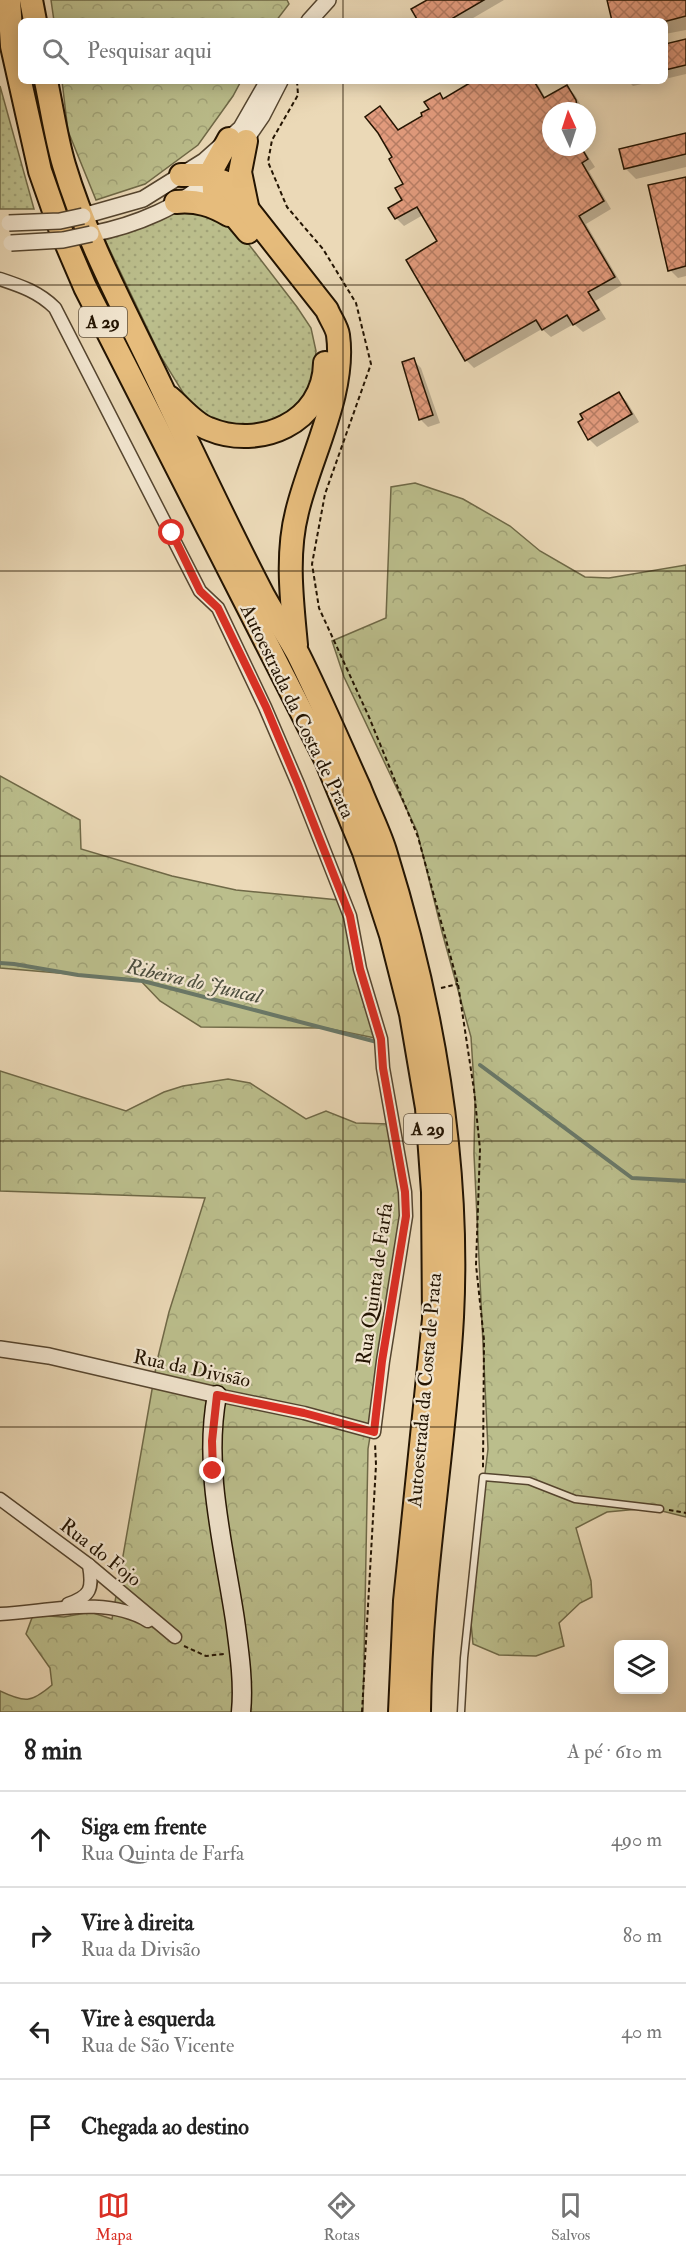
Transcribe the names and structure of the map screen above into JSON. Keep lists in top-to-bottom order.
{
  "streets": {
    "highway": ["A 29", "Autoestrada da Costa de Prata"],
    "street": ["Rua Quinta de Farfa", "Rua da Divisão", "Rua do Fojo"]
  },
  "crossings": [
    ["Rua Quinta de Farfa", "Rua da Divisão"]
  ],
  "water": ["Ribeira do Juncal"],
  "north": "top",
  "page": {
    "search": "Pesquisar aqui",
    "heading": ["8 min", "A pé · 610 m"],
    "list": [
      ["Siga em frente", "Rua Quinta de Farfa", "490 m"],
      ["Vire à direita", "Rua da Divisão", "80 m"],
      ["Vire à esquerda", "Rua de São Vicente", "40 m"],
      "Chegada ao destino"
    ],
    "nav": ["Mapa", "Rotas", "Salvos"]
  }
}
